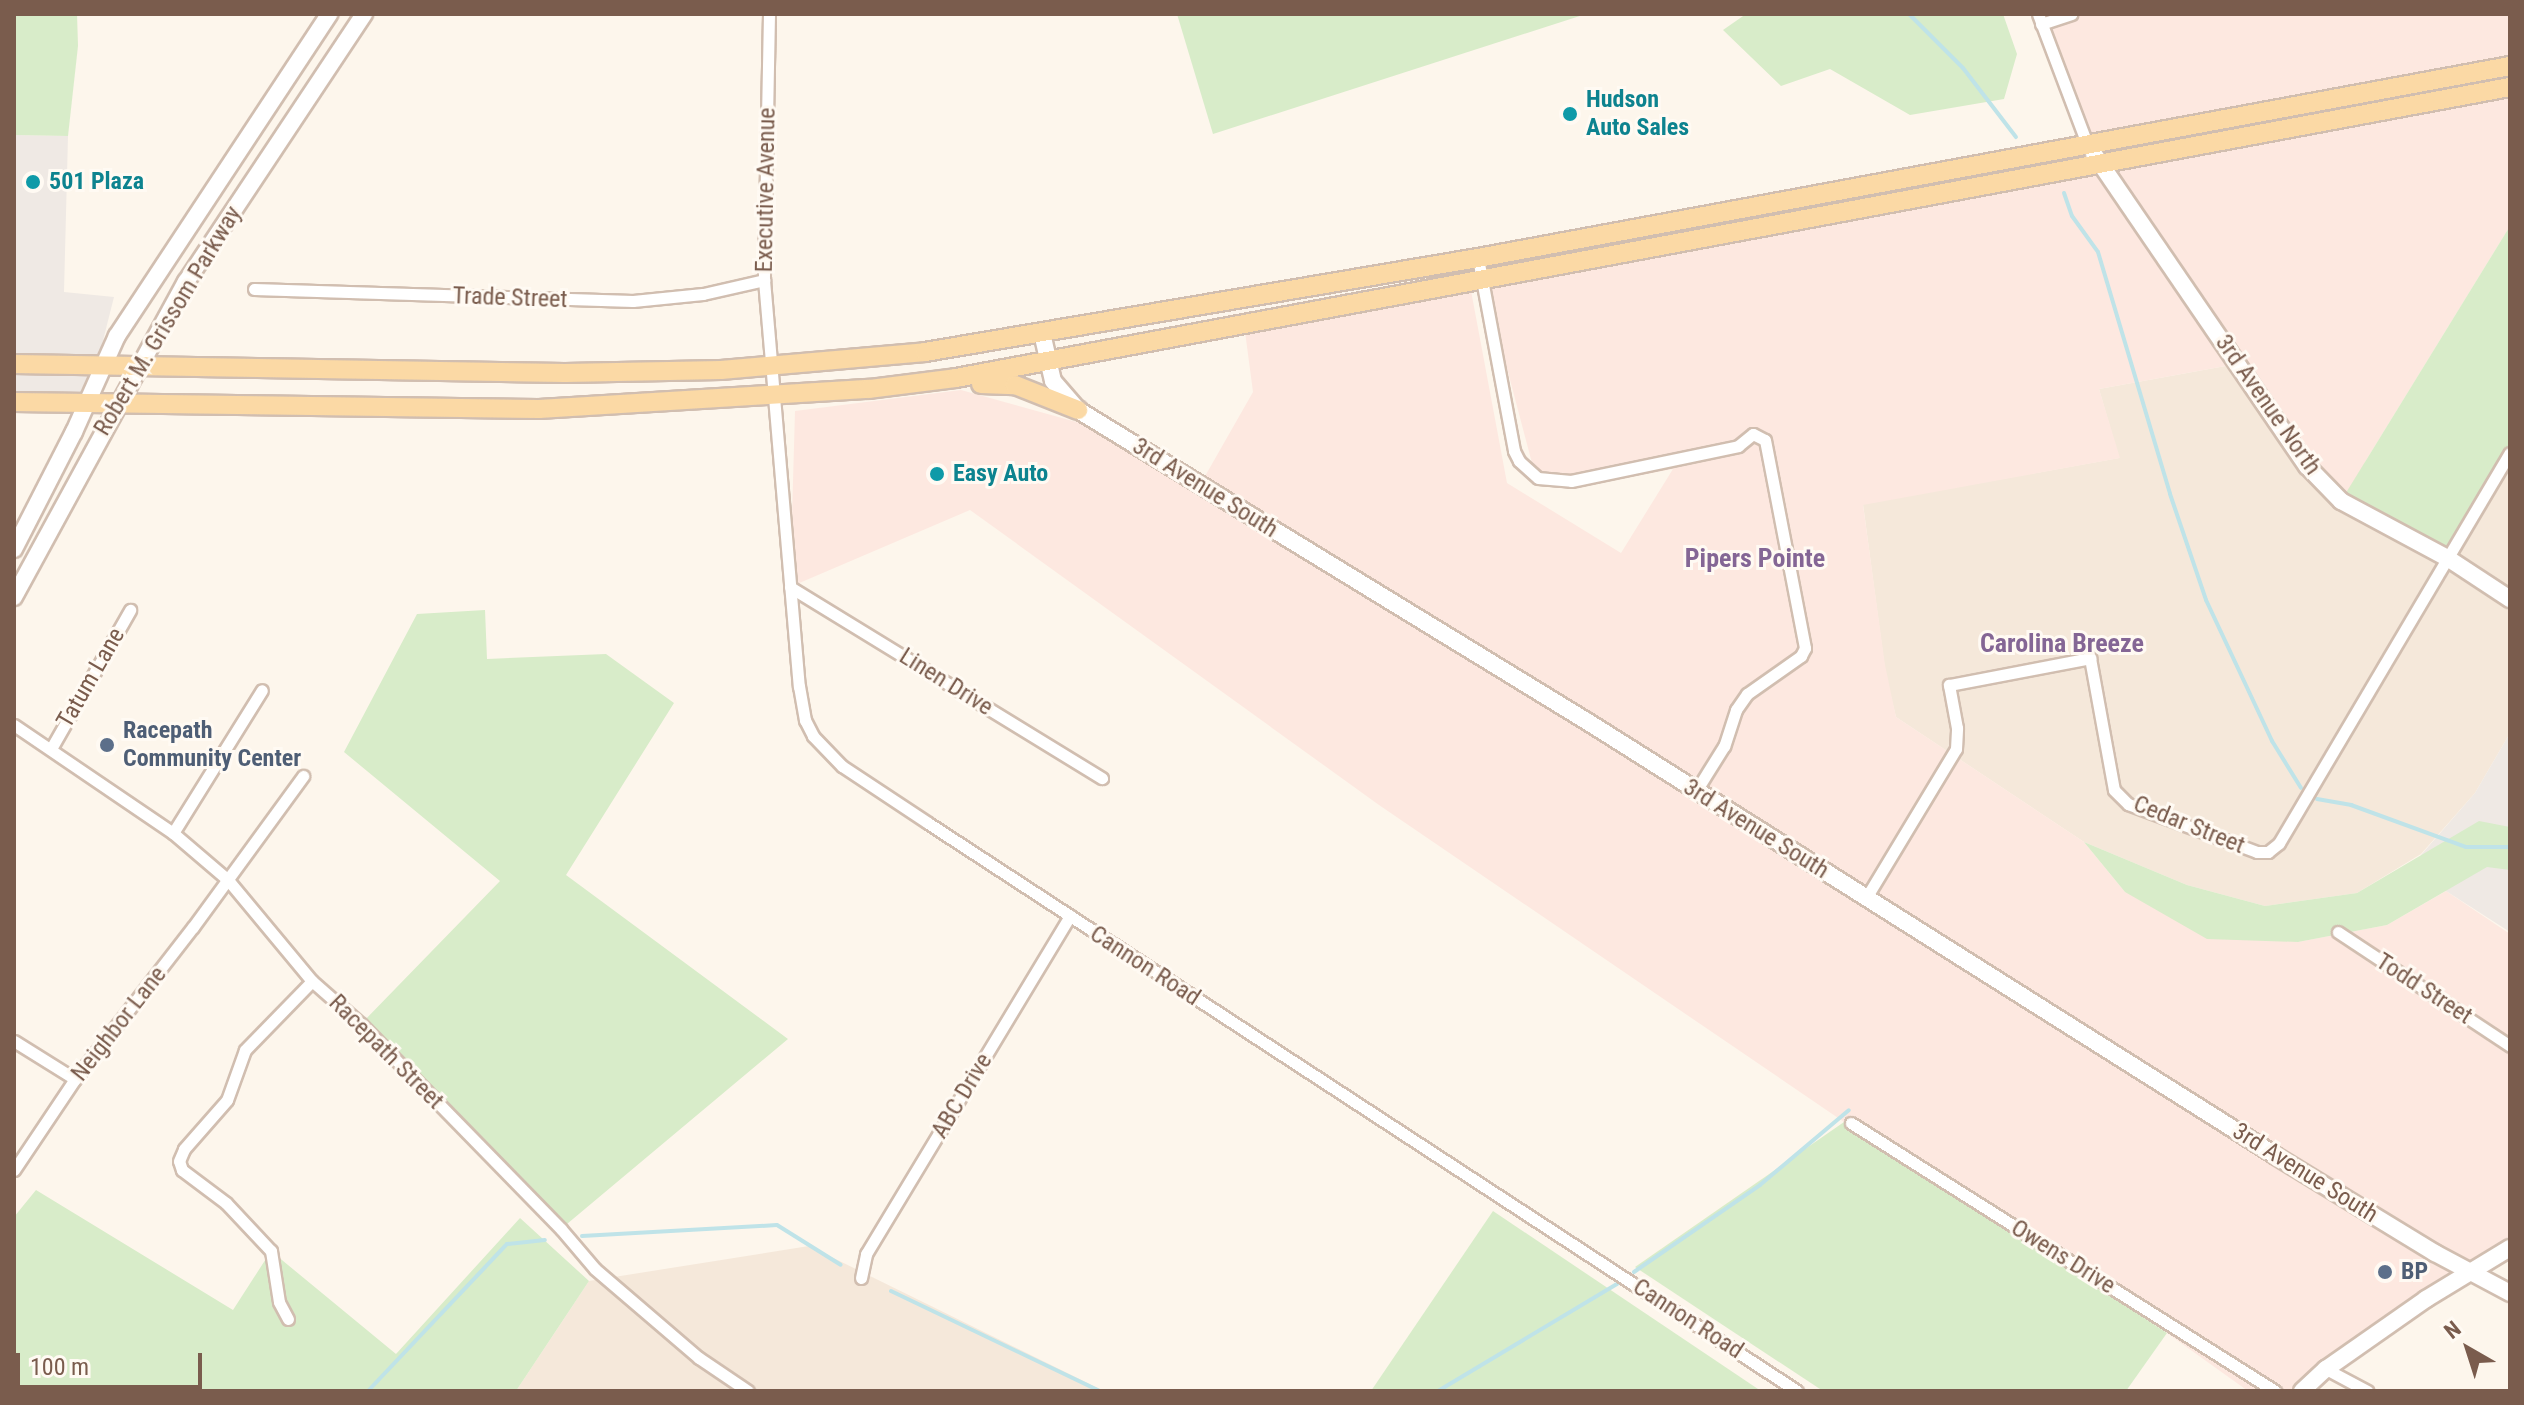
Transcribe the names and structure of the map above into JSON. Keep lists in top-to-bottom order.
{
  "streets": {
    "main road": ["Robert M. Grissom Parkway", "3rd Avenue North", "3rd Avenue South"],
    "street": [
      "Executive Avenue",
      "Trade Street",
      "Tatum Lane",
      "Linen Drive",
      "Cedar Street",
      "Cannon Road",
      "Todd Street",
      "Neighbor Lane",
      "Racepath Street",
      "ABC Drive",
      "Owens Drive"
    ]
  },
  "crossings": [
    ["Executive Avenue", "Trade Street"],
    ["Executive Avenue", "Cannon Road"],
    ["3rd Avenue North", "Cedar Street"],
    ["3rd Avenue South", "Cedar Street"],
    ["Tatum Lane", "Racepath Street"],
    ["Linen Drive", "Cannon Road"],
    ["Cannon Road", "ABC Drive"],
    ["Neighbor Lane", "Racepath Street"]
  ],
  "districts": ["Pipers Pointe", "Carolina Breeze"],
  "places": [
    "Hudson Auto Sales",
    "501 Plaza",
    "Easy Auto",
    "Racepath Community Center",
    "BP"
  ],
  "scale_bar": "100 m",
  "north": "top left"
}
